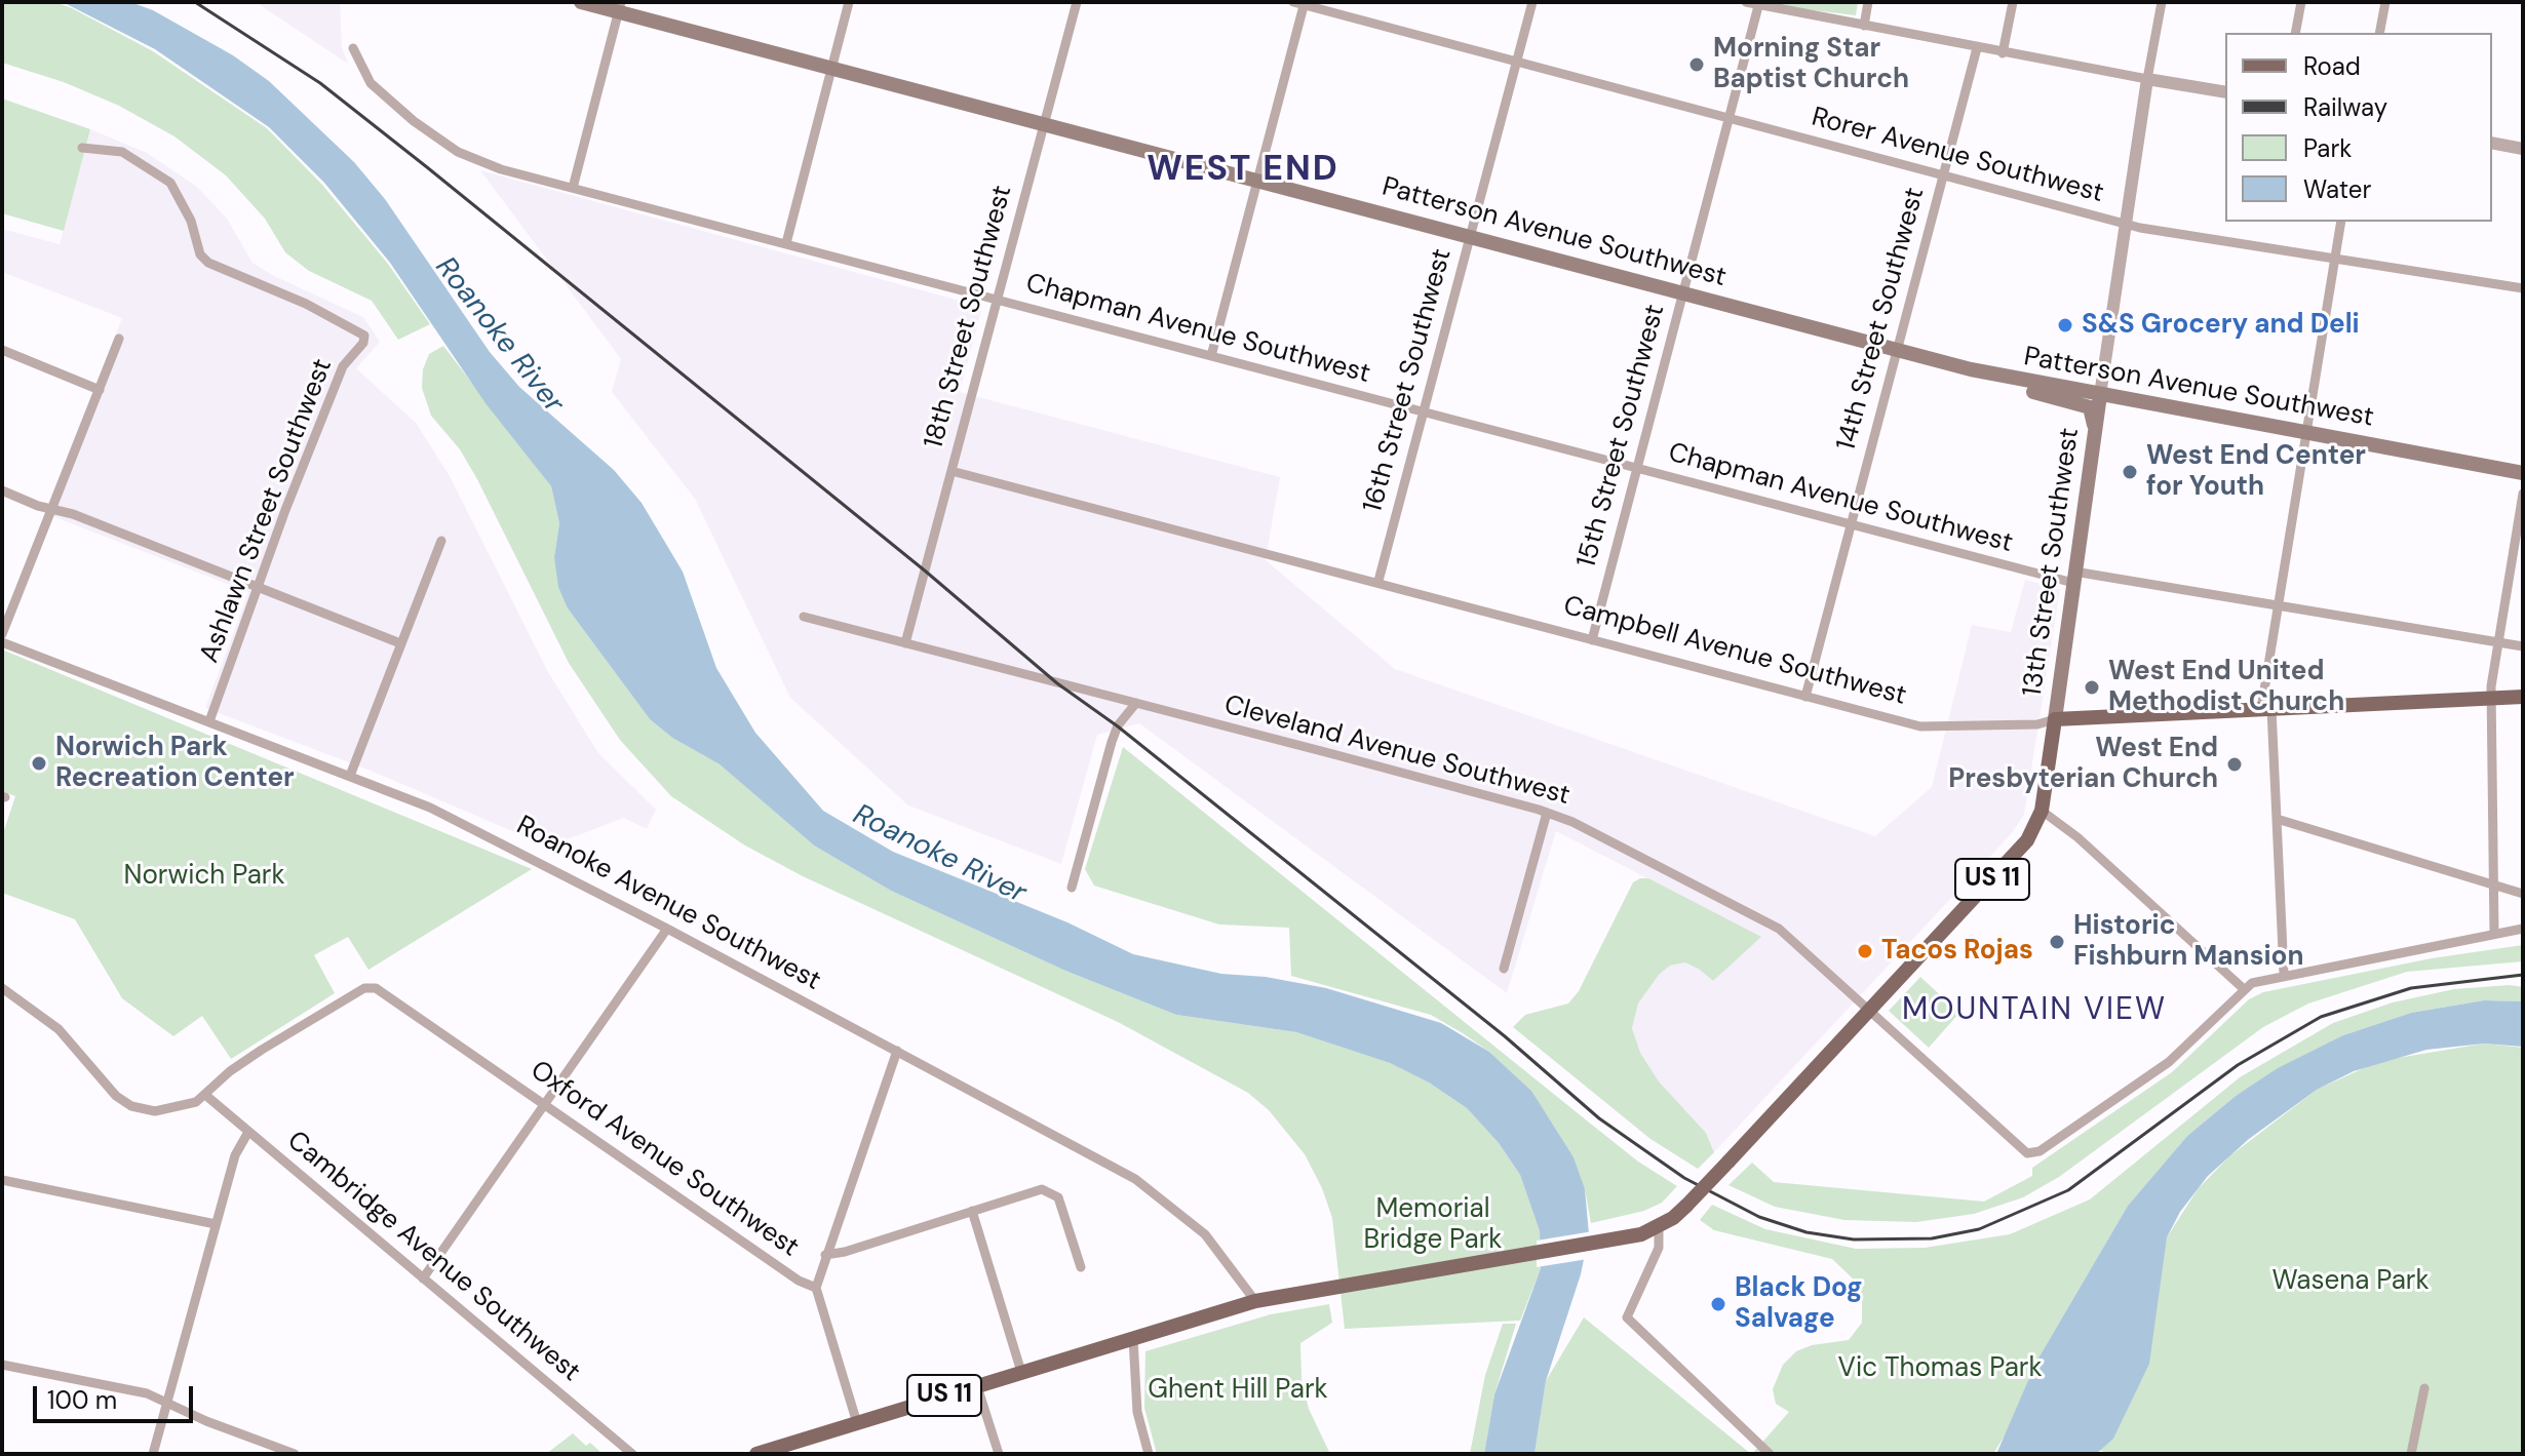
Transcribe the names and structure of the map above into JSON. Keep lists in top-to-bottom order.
{
  "streets": {
    "main road": [
      "Patterson Avenue Southwest",
      "13th Street Southwest",
      "Campbell Avenue Southwest",
      "US 11"
    ],
    "street": [
      "Rorer Avenue Southwest",
      "18th Street Southwest",
      "14th Street Southwest",
      "Chapman Avenue Southwest",
      "16th Street Southwest",
      "15th Street Southwest",
      "Ashlawn Street Southwest",
      "Cleveland Avenue Southwest",
      "Roanoke Avenue Southwest",
      "Oxford Avenue Southwest",
      "Cambridge Avenue Southwest"
    ]
  },
  "crossings": [
    ["Rorer Avenue Southwest", "14th Street Southwest"],
    ["Rorer Avenue Southwest", "16th Street Southwest"],
    ["Rorer Avenue Southwest", "15th Street Southwest"],
    ["Rorer Avenue Southwest", "13th Street Southwest"],
    ["Patterson Avenue Southwest", "18th Street Southwest"],
    ["Patterson Avenue Southwest", "14th Street Southwest"],
    ["Patterson Avenue Southwest", "16th Street Southwest"],
    ["Patterson Avenue Southwest", "15th Street Southwest"],
    ["Patterson Avenue Southwest", "13th Street Southwest"],
    ["18th Street Southwest", "Chapman Avenue Southwest"],
    ["18th Street Southwest", "Campbell Avenue Southwest"],
    ["18th Street Southwest", "Cleveland Avenue Southwest"],
    ["14th Street Southwest", "Chapman Avenue Southwest"],
    ["14th Street Southwest", "Campbell Avenue Southwest"],
    ["Chapman Avenue Southwest", "16th Street Southwest"],
    ["Chapman Avenue Southwest", "15th Street Southwest"],
    ["Chapman Avenue Southwest", "13th Street Southwest"],
    ["16th Street Southwest", "Campbell Avenue Southwest"],
    ["15th Street Southwest", "Campbell Avenue Southwest"],
    ["Ashlawn Street Southwest", "Roanoke Avenue Southwest"],
    ["13th Street Southwest", "Campbell Avenue Southwest"],
    ["13th Street Southwest", "Cleveland Avenue Southwest"],
    ["13th Street Southwest", "US 11"],
    ["US 11", "Roanoke Avenue Southwest"],
    ["US 11", "Oxford Avenue Southwest"],
    ["Oxford Avenue Southwest", "Cambridge Avenue Southwest"]
  ],
  "districts": ["WEST END", "MOUNTAIN VIEW"],
  "water": ["Roanoke River"],
  "parks": [
    "Norwich Park",
    "Memorial Bridge Park",
    "Wasena Park",
    "Vic Thomas Park",
    "Ghent Hill Park"
  ],
  "places": [
    "Morning Star Baptist Church",
    "S&S Grocery and Deli",
    "West End Center for Youth",
    "West End United Methodist Church",
    "Norwich Park Recreation Center",
    "West End Presbyterian Church",
    "Historic Fishburn Mansion",
    "Tacos Rojas",
    "Black Dog Salvage"
  ],
  "legend": [
    "Road",
    "Railway",
    "Park",
    "Water"
  ],
  "scale_bar": "100 m"
}
